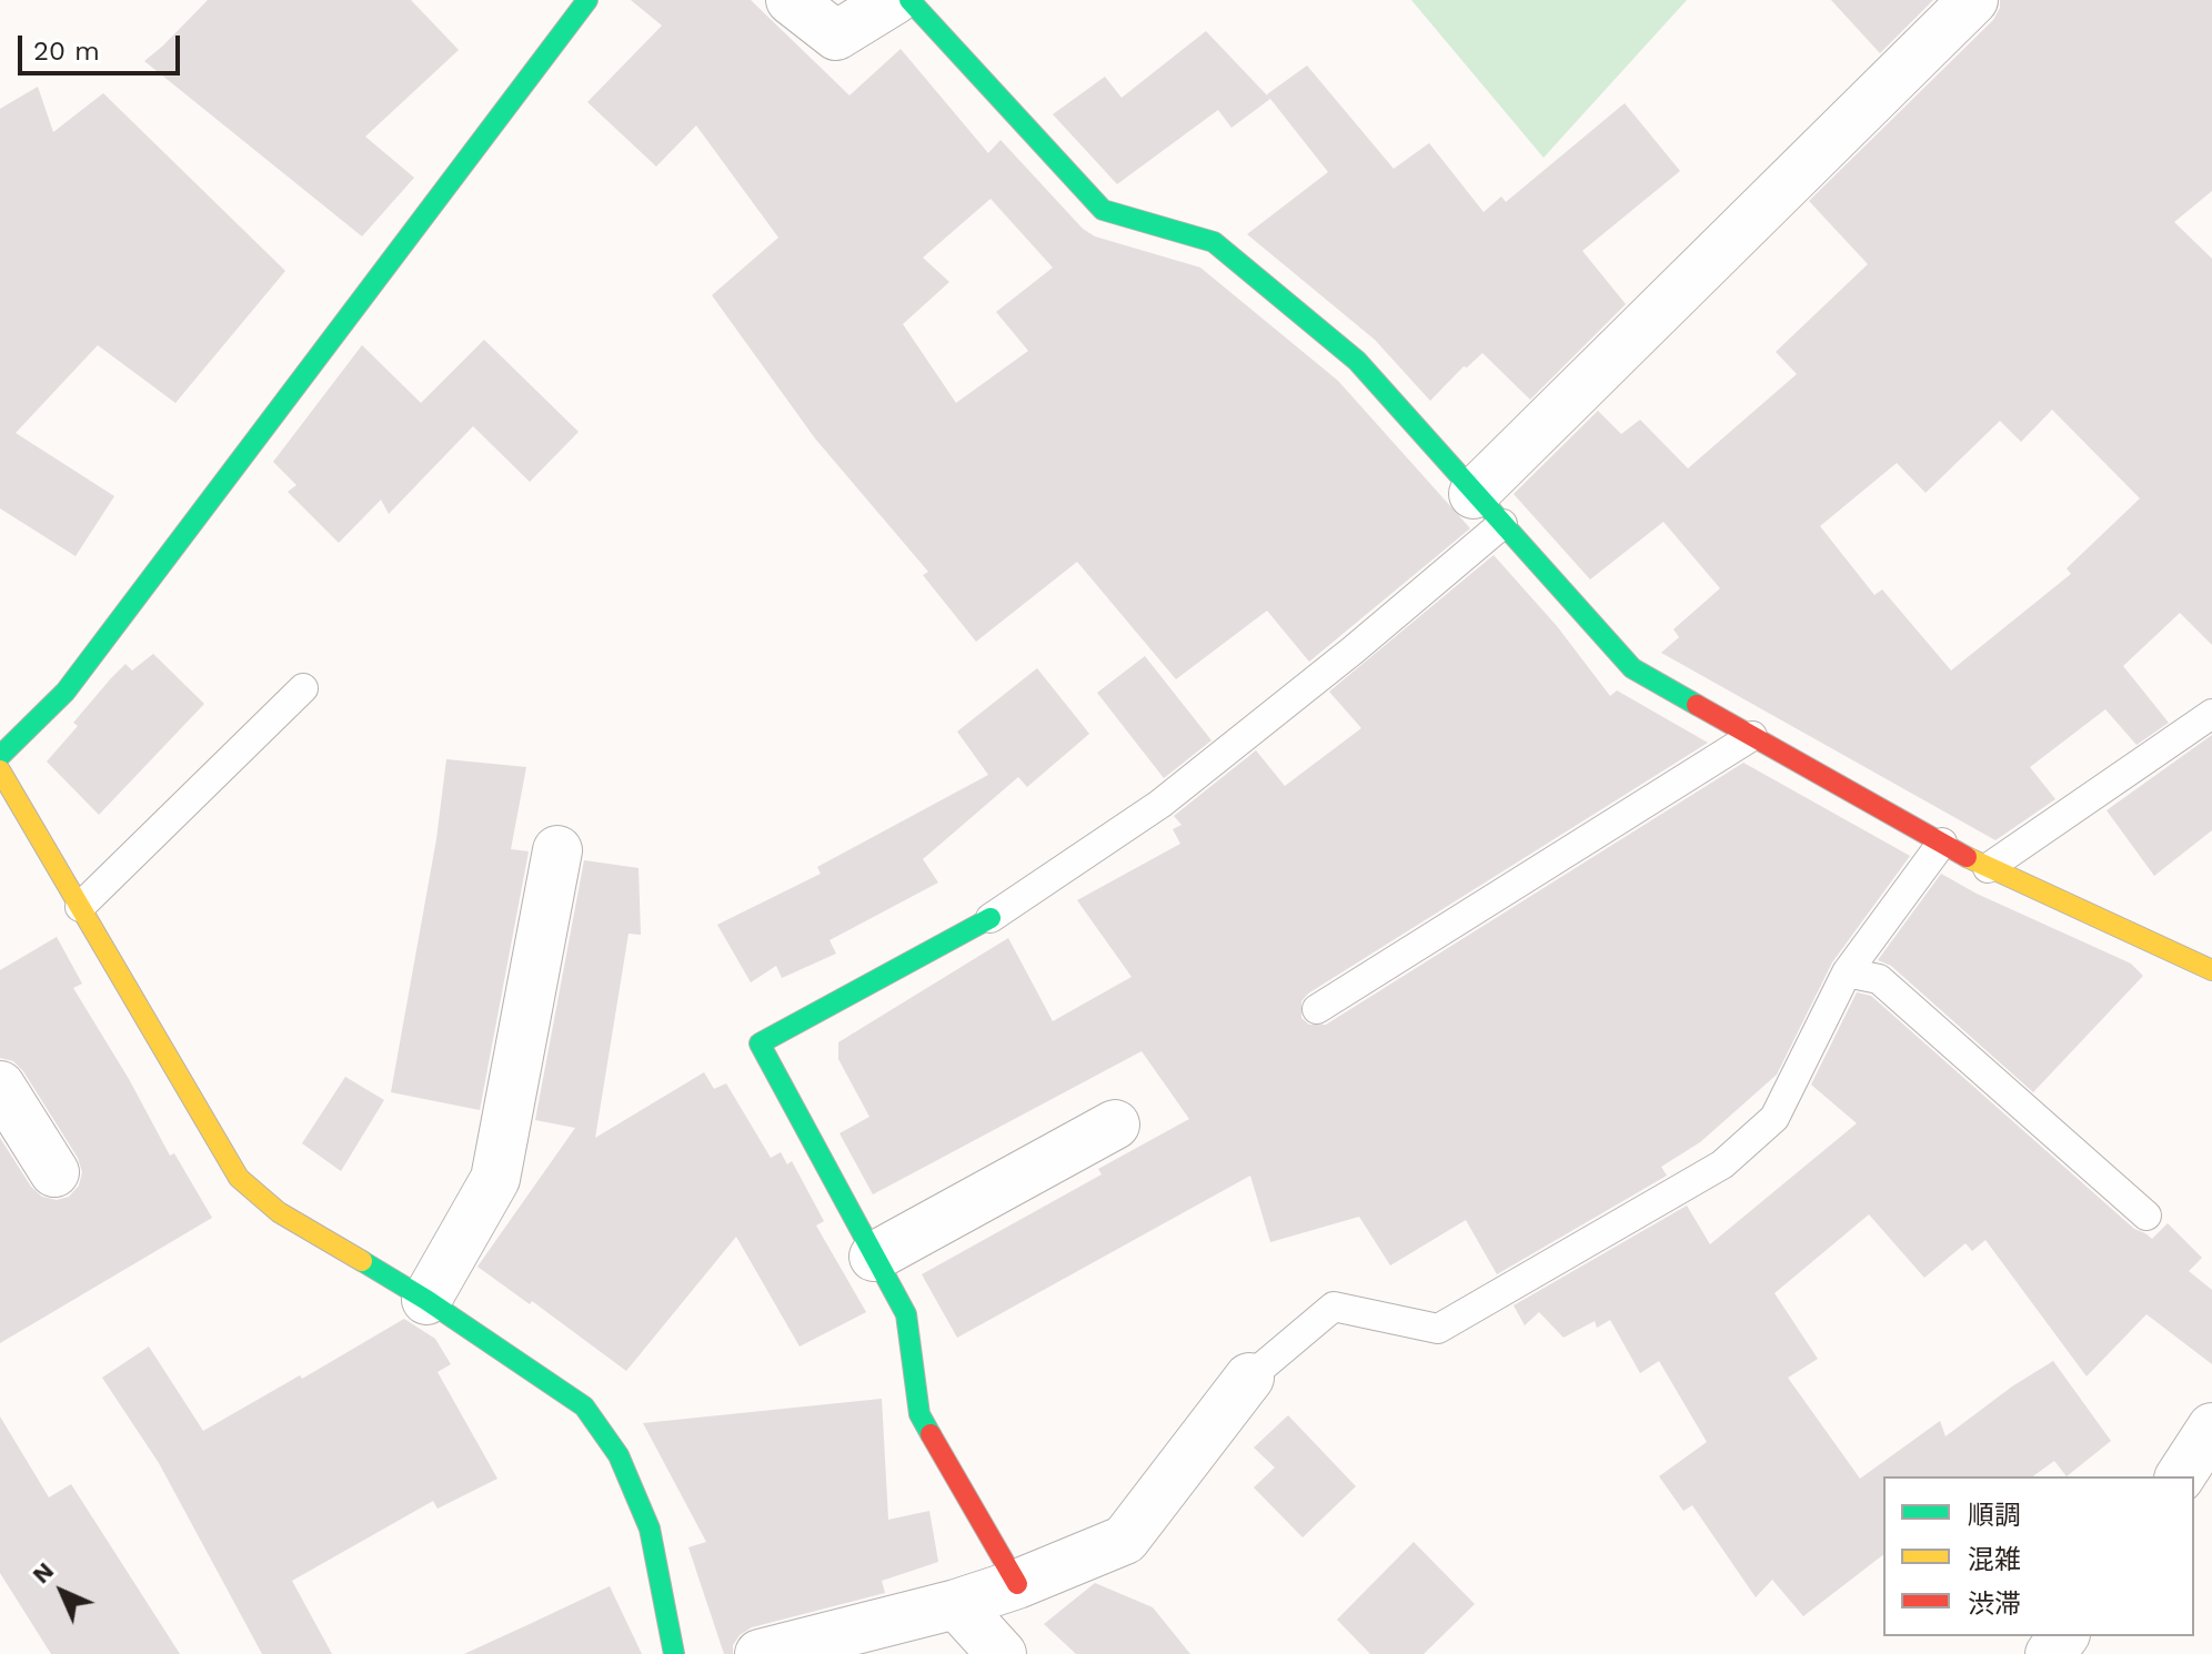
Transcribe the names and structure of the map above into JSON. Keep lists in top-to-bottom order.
{
  "legend": ["順調", "混雑", "渋滞"],
  "scale_bar": "20 m",
  "north": "top left"
}
